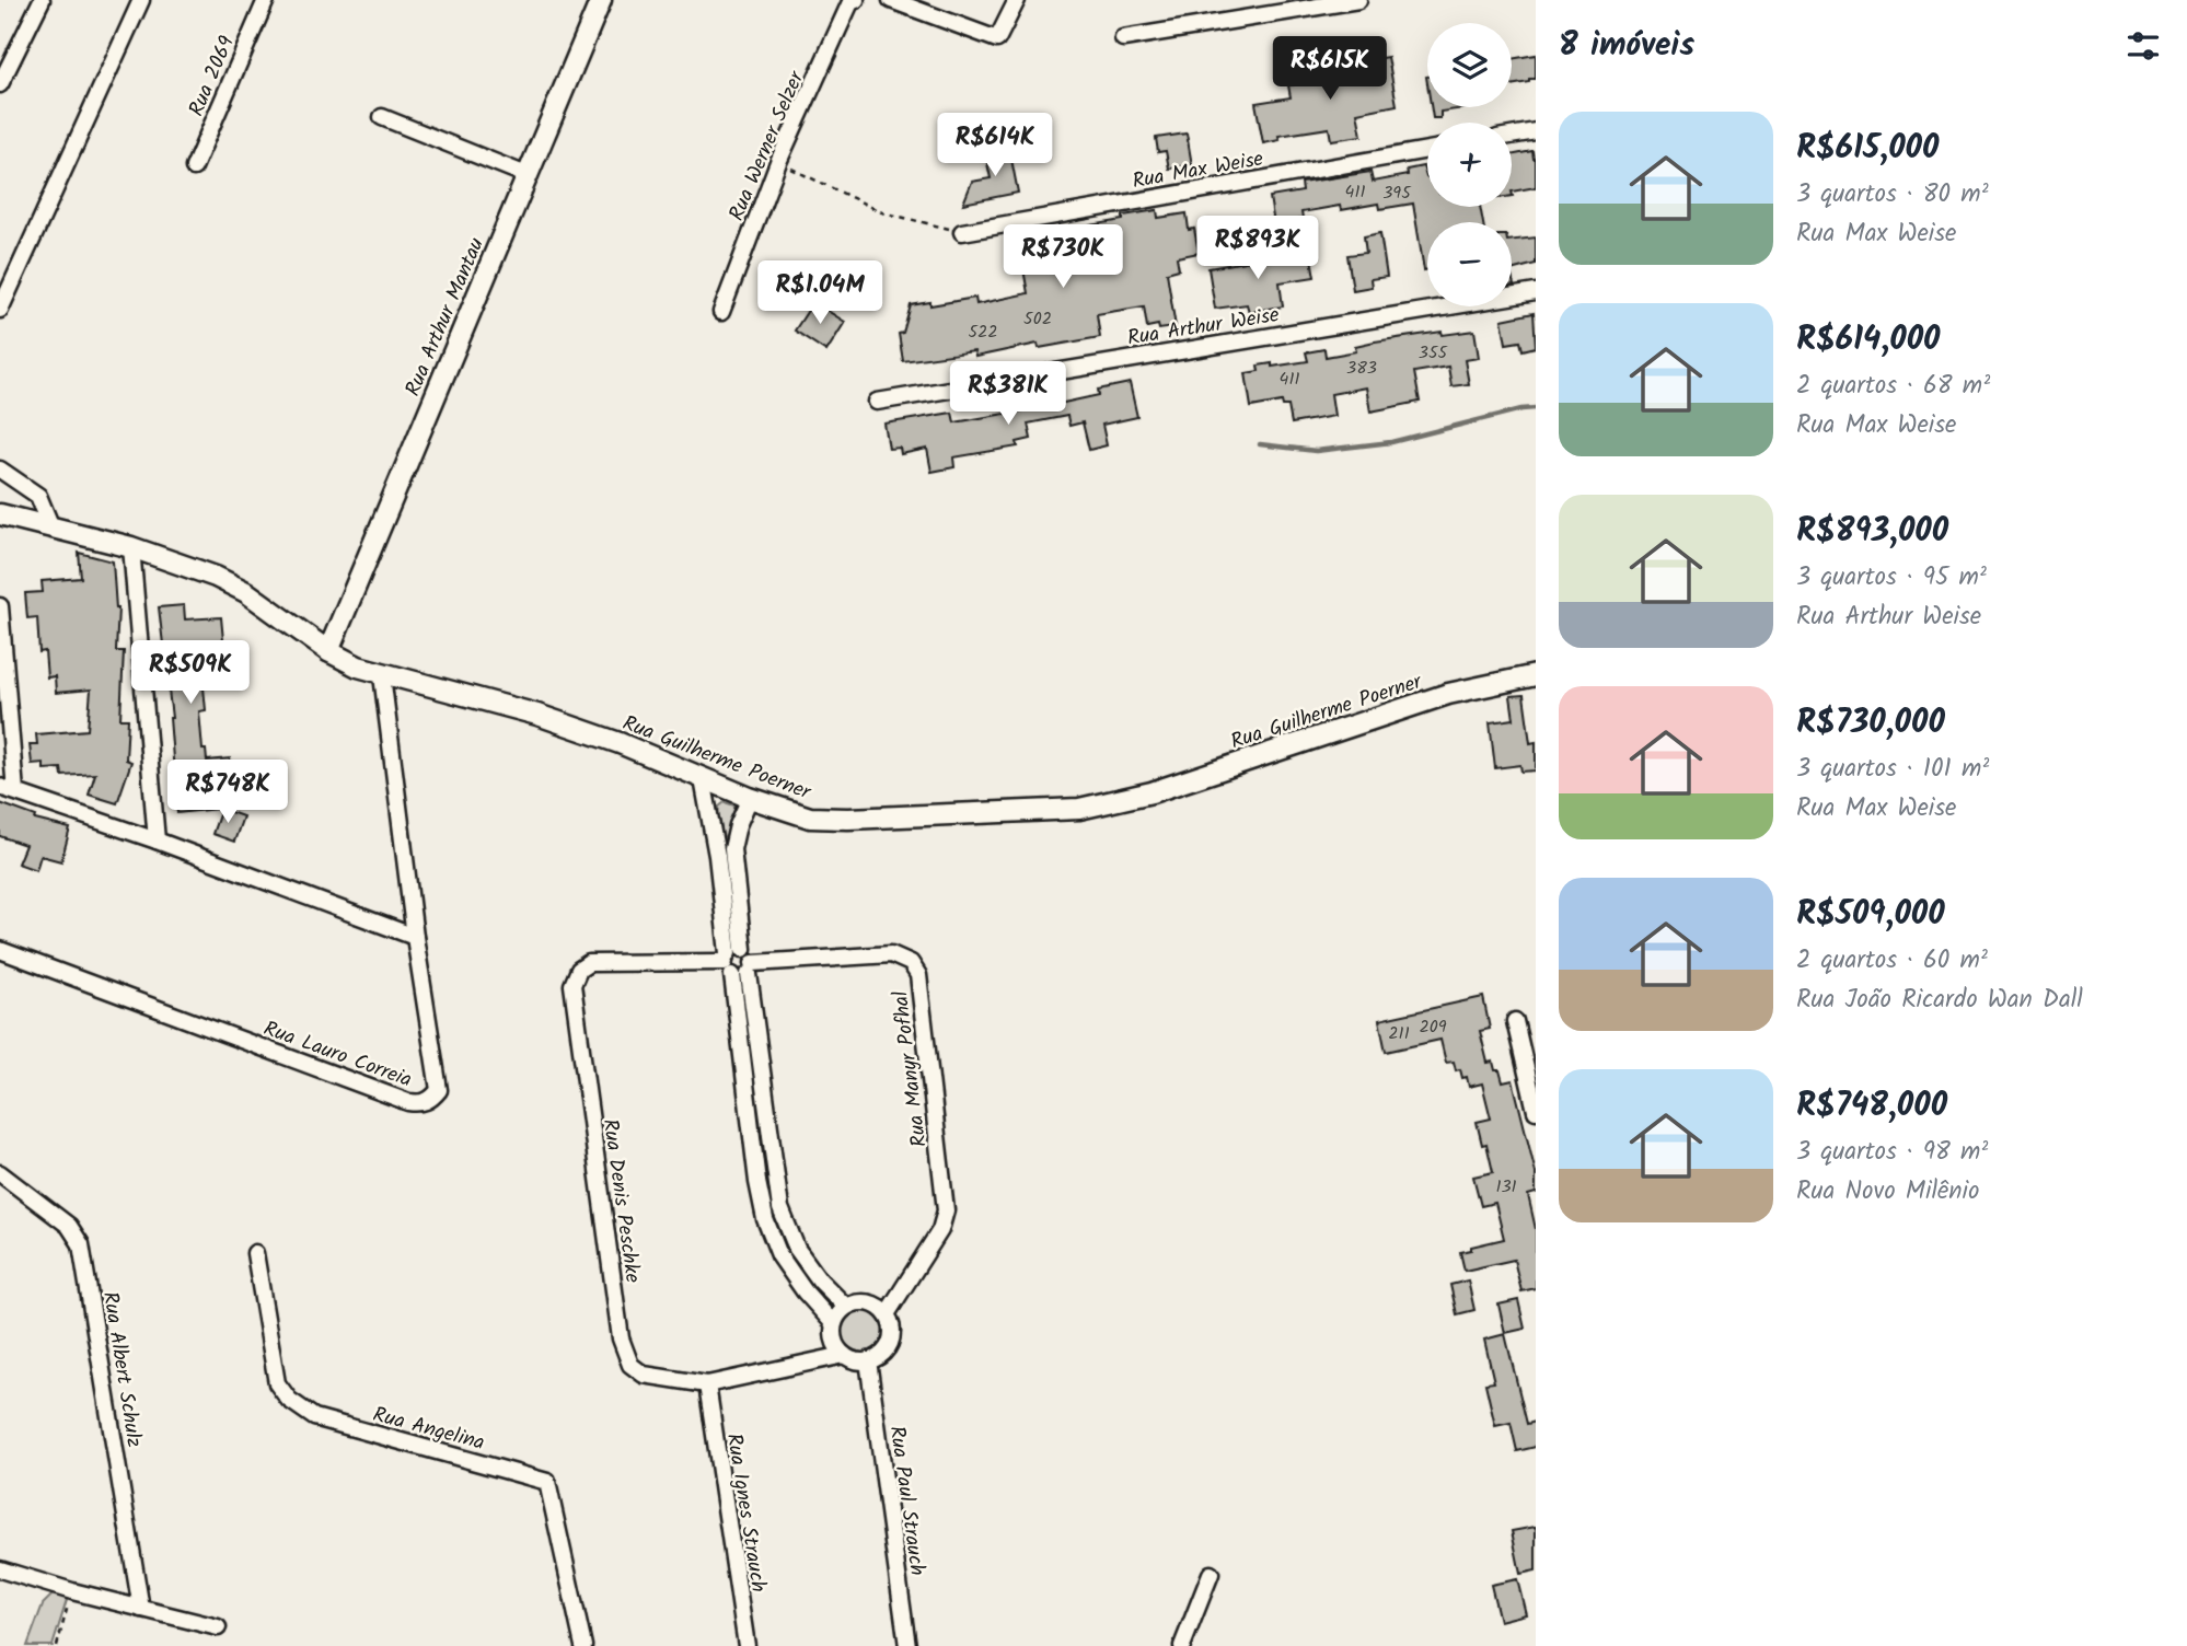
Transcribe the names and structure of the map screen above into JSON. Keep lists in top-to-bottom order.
{
  "streets": {
    "street": [
      "Rua 2069",
      "Rua Werner Selzer",
      "Rua Max Weise",
      "Rua Arthur Mantau",
      "Rua Arthur Weise",
      "Rua Guilherme Poerner",
      "Rua Lauro Correia",
      "Rua Manyr Pofhal",
      "Rua Denis Peschke",
      "Rua Albert Schulz",
      "Rua Angelina",
      "Rua Paul Strauch",
      "Rua Ignes Strauch"
    ]
  },
  "crossings": [
    ["Rua Arthur Mantau", "Rua Guilherme Poerner"],
    ["Rua Guilherme Poerner", "Rua Lauro Correia"],
    ["Rua Manyr Pofhal", "Rua Denis Peschke"],
    ["Rua Manyr Pofhal", "Rua Paul Strauch"],
    ["Rua Denis Peschke", "Rua Paul Strauch"],
    ["Rua Denis Peschke", "Rua Ignes Strauch"]
  ],
  "house_numbers": [
    "411",
    "395",
    "502",
    "522",
    "355",
    "383",
    "411",
    "209",
    "211",
    "131"
  ],
  "page": {
    "heading": "8 imóveis",
    "map_buttons": ["+", "−"],
    "price": [
      "R$615K",
      "R$614K",
      "R$893K",
      "R$730K",
      "R$1.04M",
      "R$381K",
      "R$509K",
      "R$748K"
    ],
    "list": [
      {
        "name": "R$615,000",
        "note": "3 quartos · 80 m² · Rua Max Weise"
      },
      {
        "name": "R$614,000",
        "note": "2 quartos · 68 m² · Rua Max Weise"
      },
      {
        "name": "R$893,000",
        "note": "3 quartos · 95 m² · Rua Arthur Weise"
      },
      {
        "name": "R$730,000",
        "note": "3 quartos · 101 m² · Rua Max Weise"
      },
      {
        "name": "R$509,000",
        "note": "2 quartos · 60 m² · Rua João Ricardo Wan Dall"
      },
      {
        "name": "R$748,000",
        "note": "3 quartos · 98 m² · Rua Novo Milênio"
      }
    ]
  }
}
